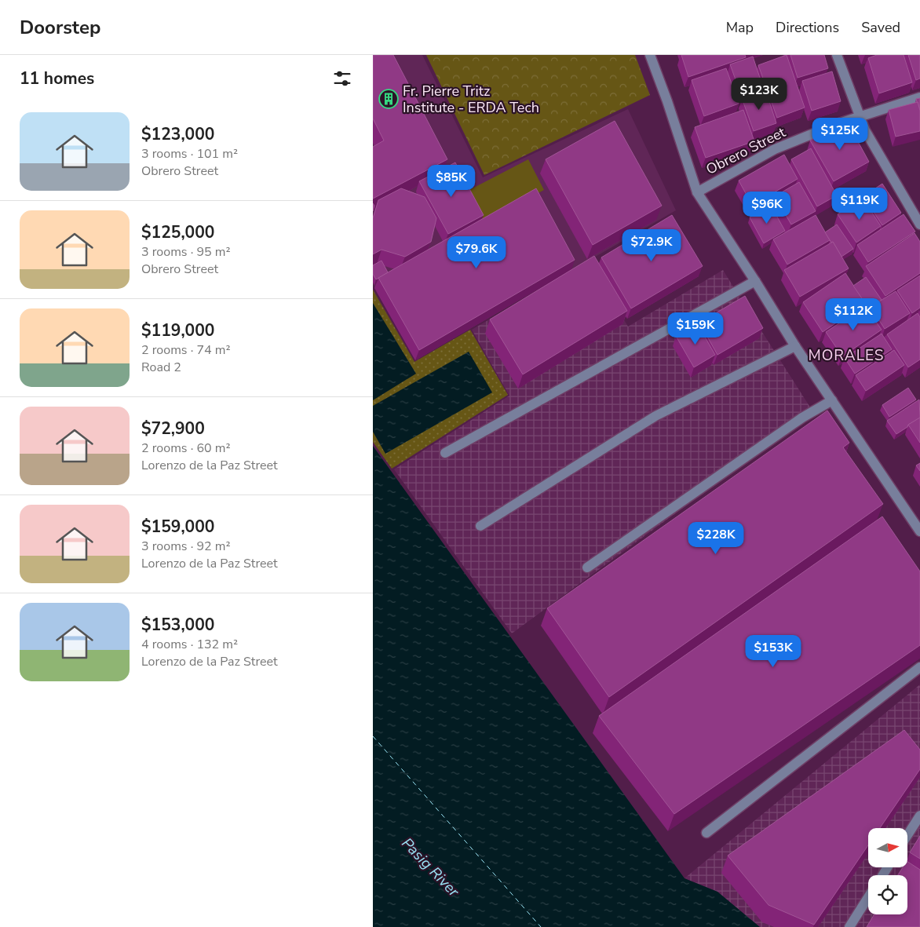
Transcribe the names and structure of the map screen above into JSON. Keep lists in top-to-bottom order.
{
  "streets": {
    "street": ["Obrero Street"]
  },
  "districts": ["MORALES"],
  "water": ["Pasig River"],
  "places": {
    "building": ["Fr. Pierre Tritz Institute - ERDA Tech"]
  },
  "north": "right",
  "page": {
    "header": "Doorstep",
    "nav": ["Map", "Directions", "Saved"],
    "heading": "11 homes",
    "price": [
      "$123K",
      "$125K",
      "$85K",
      "$119K",
      "$96K",
      "$72.9K",
      "$79.6K",
      "$112K",
      "$159K",
      "$228K",
      "$153K"
    ],
    "list": [
      {
        "name": "$123,000",
        "note": "3 rooms · 101 m² · Obrero Street"
      },
      {
        "name": "$125,000",
        "note": "3 rooms · 95 m² · Obrero Street"
      },
      {
        "name": "$119,000",
        "note": "2 rooms · 74 m² · Road 2"
      },
      {
        "name": "$72,900",
        "note": "2 rooms · 60 m² · Lorenzo de la Paz Street"
      },
      {
        "name": "$159,000",
        "note": "3 rooms · 92 m² · Lorenzo de la Paz Street"
      },
      {
        "name": "$153,000",
        "note": "4 rooms · 132 m² · Lorenzo de la Paz Street"
      }
    ]
  }
}
